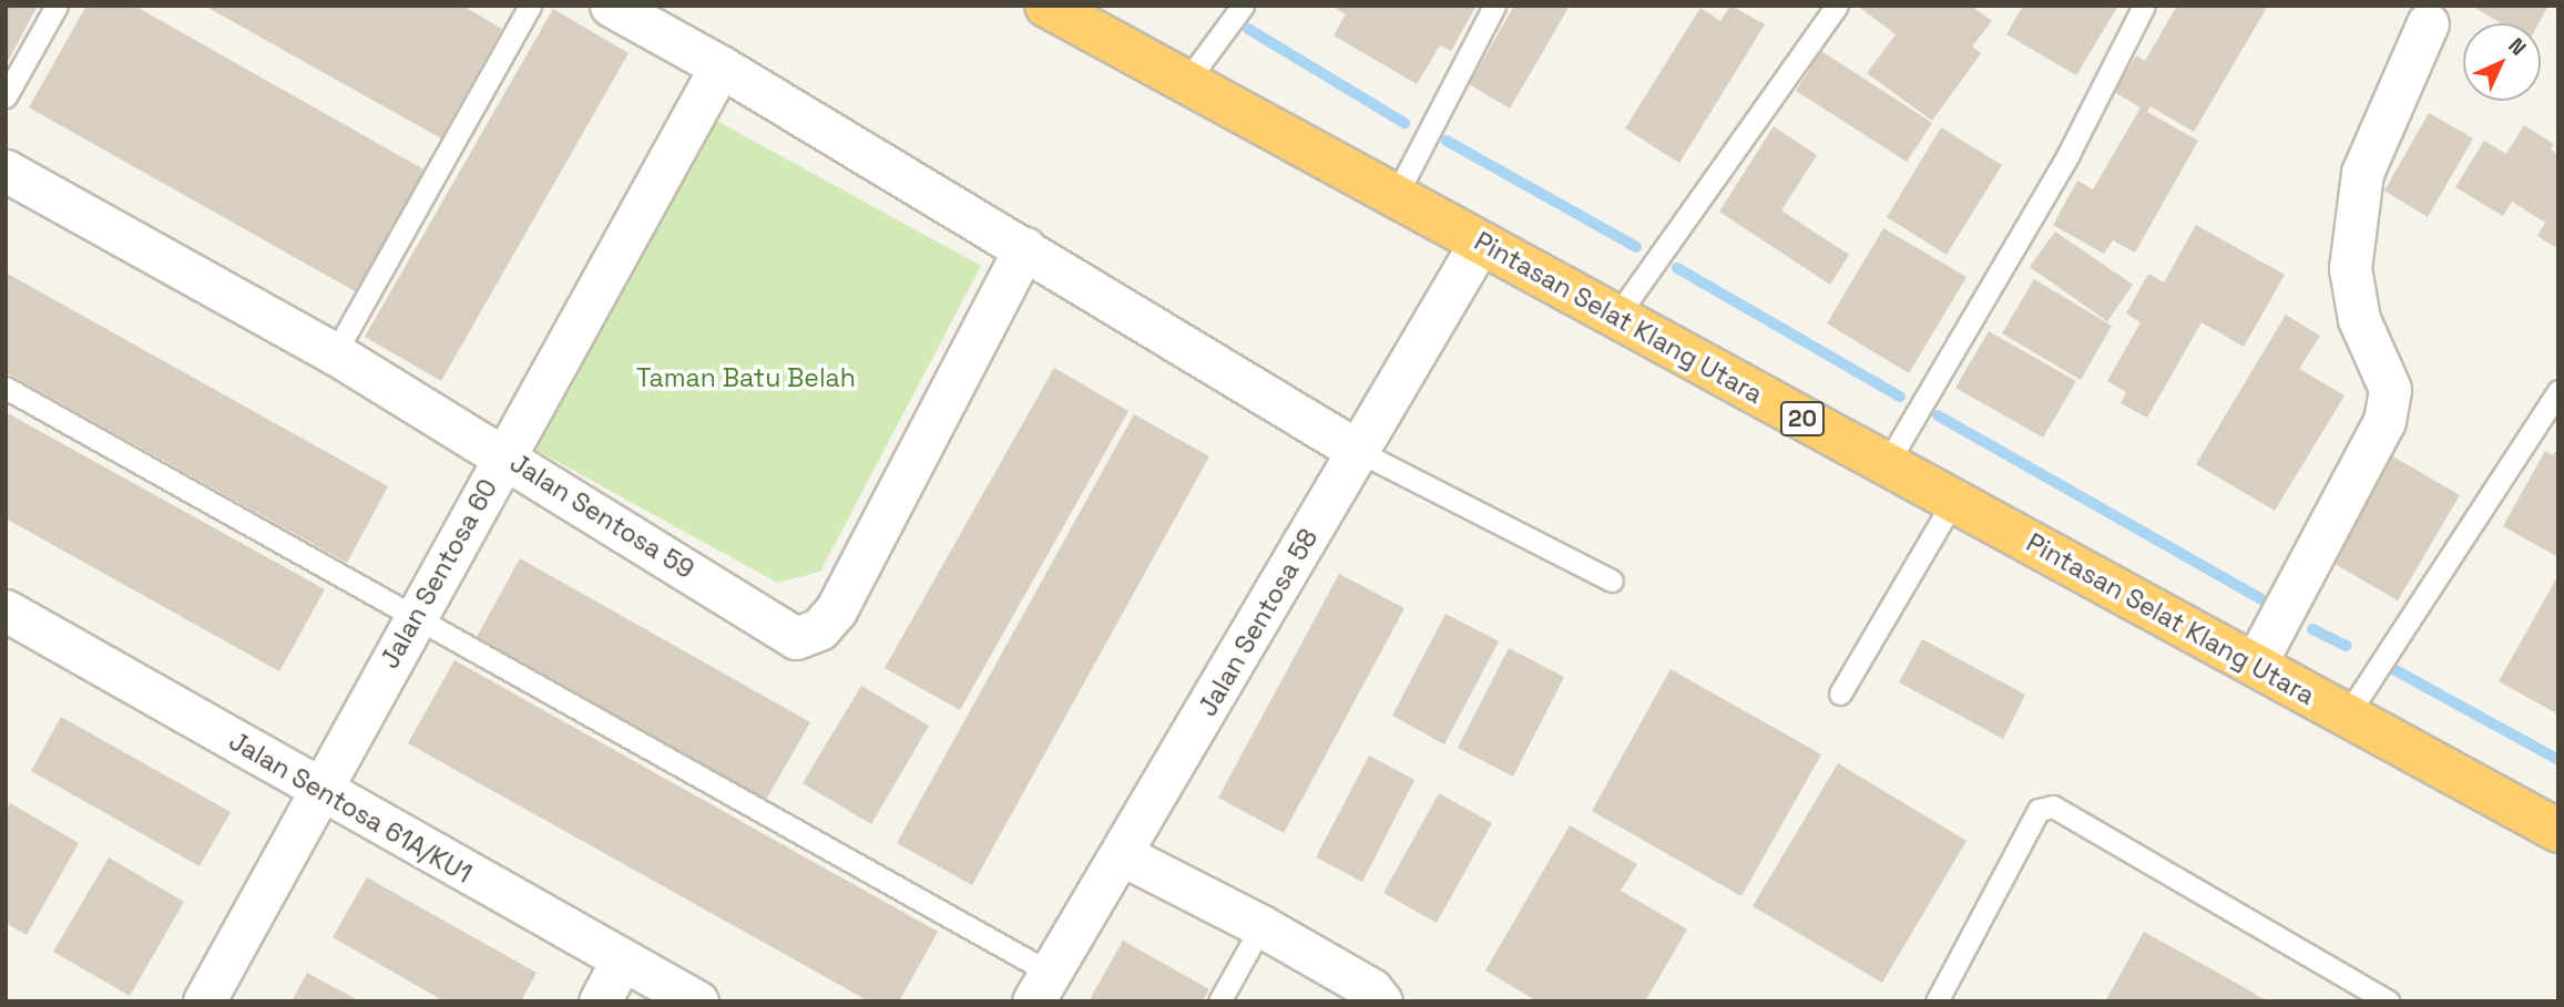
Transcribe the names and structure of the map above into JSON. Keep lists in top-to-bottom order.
{
  "streets": {
    "highway": ["Pintasan Selat Klang Utara", "20"],
    "street": [
      "Jalan Sentosa 59",
      "Jalan Sentosa 60",
      "Jalan Sentosa 58",
      "Jalan Sentosa 61A/KU1"
    ]
  },
  "crossings": [
    ["Pintasan Selat Klang Utara", "Jalan Sentosa 58"],
    ["Jalan Sentosa 59", "Jalan Sentosa 60"],
    ["Jalan Sentosa 60", "Jalan Sentosa 61A/KU1"]
  ],
  "parks": ["Taman Batu Belah"],
  "north": "top right"
}
